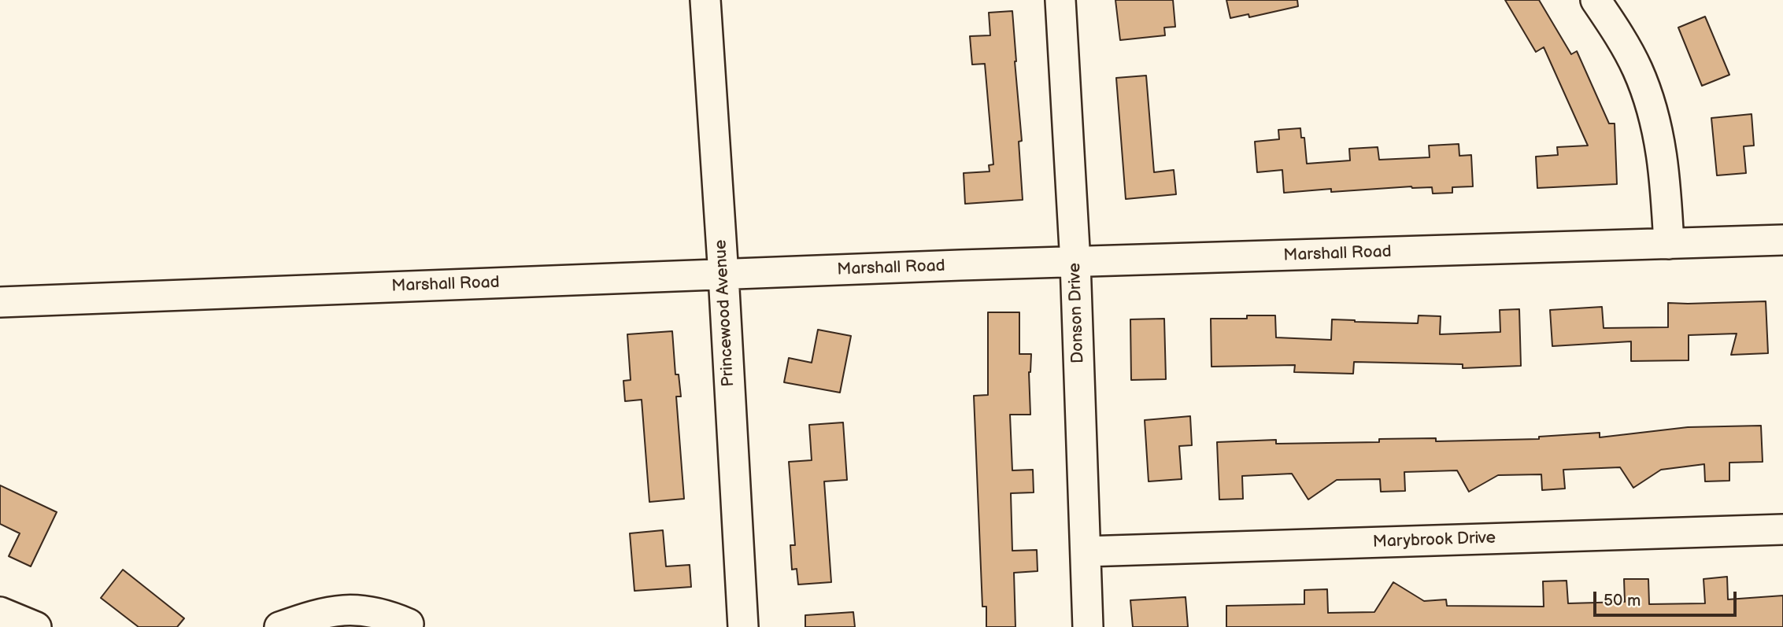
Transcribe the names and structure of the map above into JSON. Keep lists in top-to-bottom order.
{
  "streets": {
    "street": [
      "Marshall Road",
      "Princewood Avenue",
      "Donson Drive",
      "Marybrook Drive"
    ]
  },
  "crossings": [
    ["Marshall Road", "Princewood Avenue"],
    ["Marshall Road", "Donson Drive"],
    ["Donson Drive", "Marybrook Drive"]
  ],
  "scale_bar": "50 m"
}
